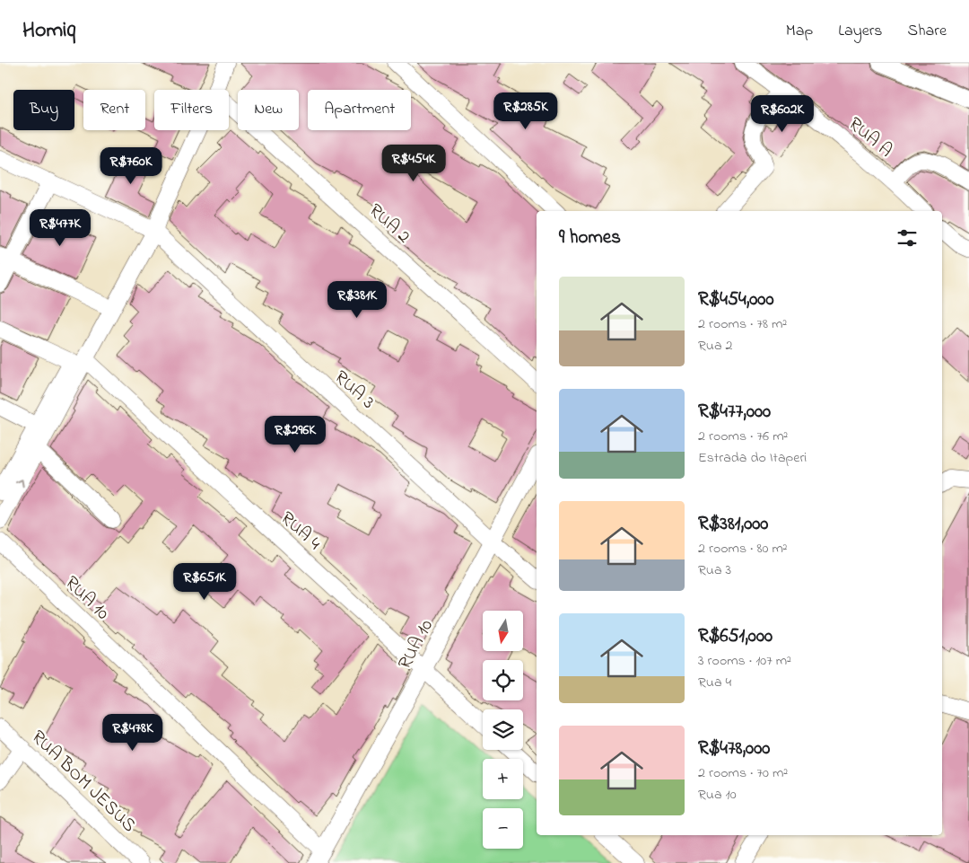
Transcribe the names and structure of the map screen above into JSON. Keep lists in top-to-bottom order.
{
  "streets": {
    "street": [
      "RUA A",
      "RUA 2",
      "RUA 3",
      "RUA 4",
      "RUA 10",
      "RUA BOM JESUS"
    ]
  },
  "crossings": [
    ["RUA 3", "RUA 10"],
    ["RUA 4", "RUA 10"]
  ],
  "north": "bottom",
  "page": {
    "header": "Homiq",
    "nav": ["Map", "Layers", "Share"],
    "chip": [
      "Buy",
      "Rent",
      "Filters",
      "New",
      "Apartment"
    ],
    "price": [
      "R$285K",
      "R$602K",
      "R$454K",
      "R$760K",
      "R$477K",
      "R$381K",
      "R$296K",
      "R$651K",
      "R$478K"
    ],
    "heading": "9 homes",
    "list": [
      {
        "name": "R$454,000",
        "note": "2 rooms · 78 m² · Rua 2"
      },
      {
        "name": "R$477,000",
        "note": "2 rooms · 76 m² · Estrada do Itaperi"
      },
      {
        "name": "R$381,000",
        "note": "2 rooms · 80 m² · Rua 3"
      },
      {
        "name": "R$651,000",
        "note": "3 rooms · 107 m² · Rua 4"
      },
      {
        "name": "R$478,000",
        "note": "2 rooms · 70 m² · Rua 10"
      }
    ],
    "map_buttons": ["+", "−"]
  }
}
